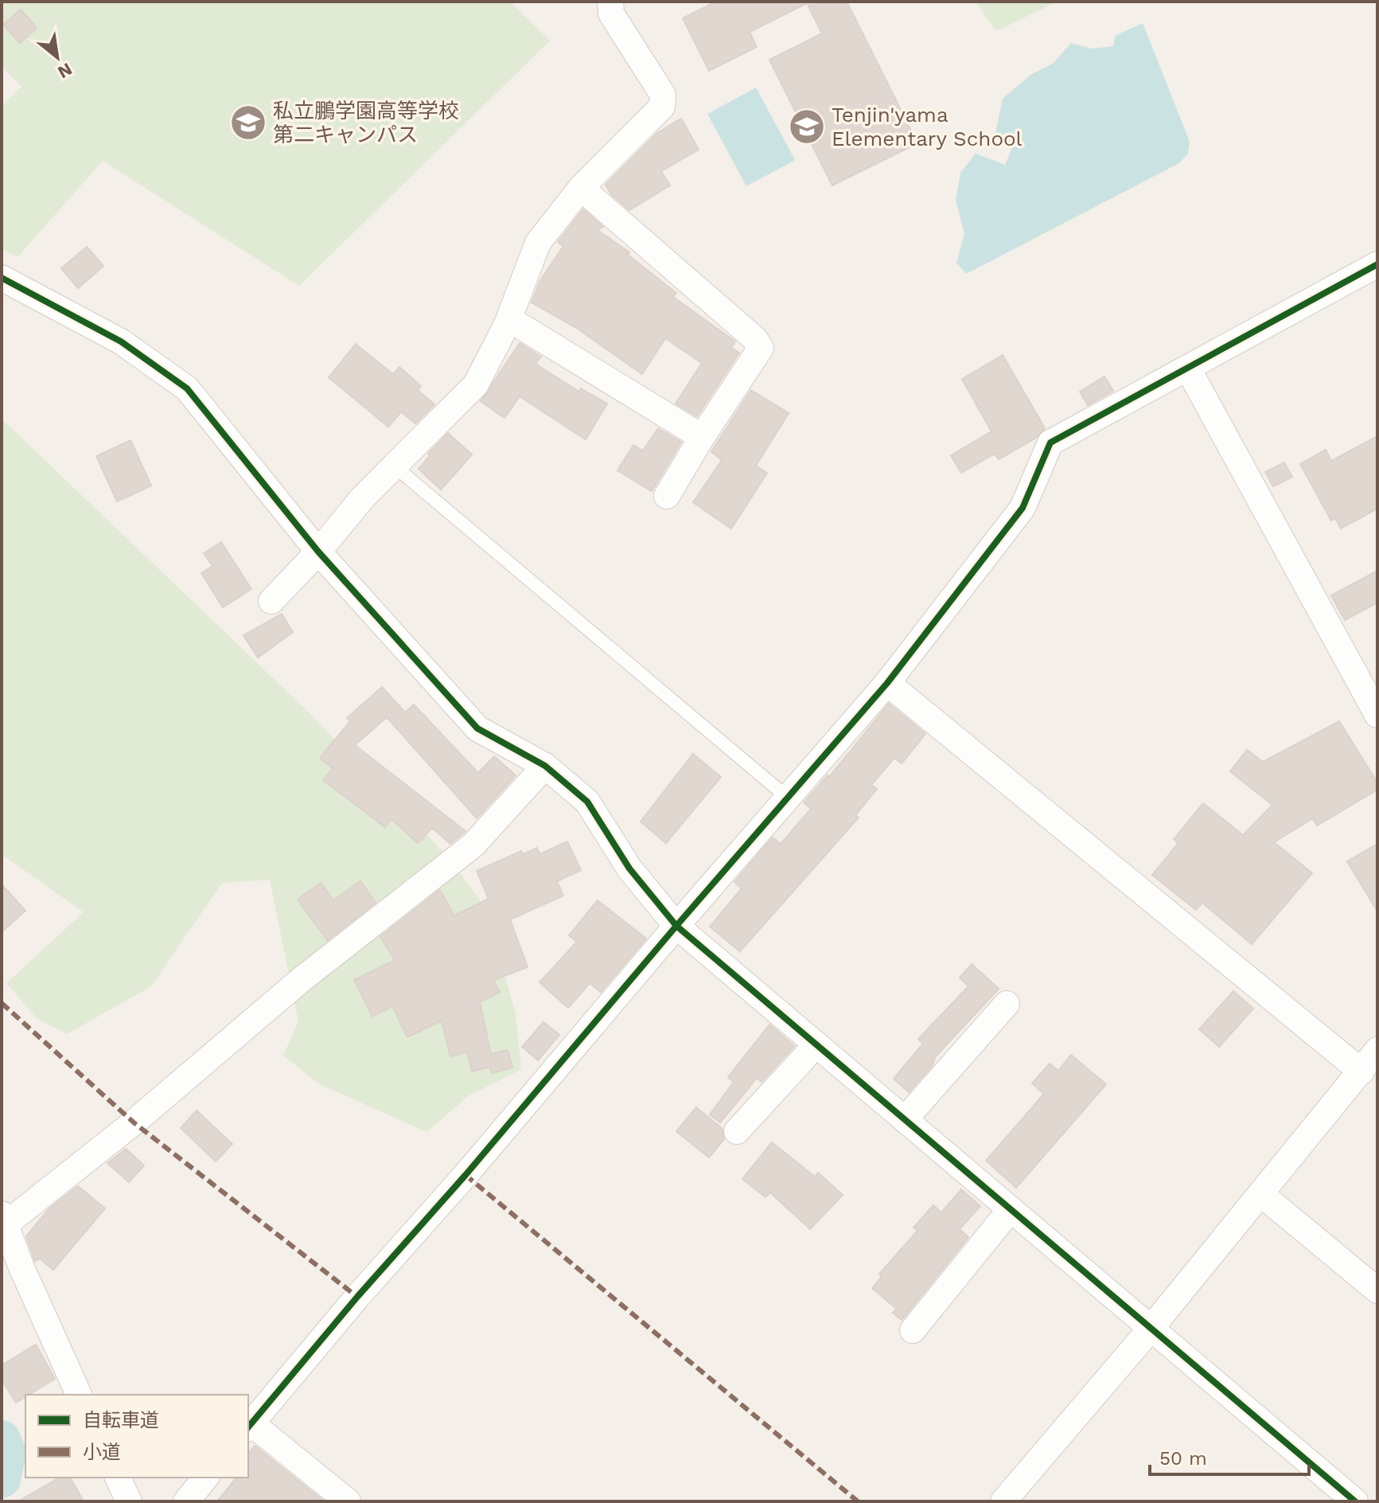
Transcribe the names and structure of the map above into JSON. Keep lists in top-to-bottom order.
{
  "places": {
    "school or university": ["私立鵬学園高等学校 第二キャンパス", "Tenjin'yama Elementary School"]
  },
  "legend": ["自転車道", "小道"],
  "scale_bar": "50 m",
  "north": "bottom right"
}
